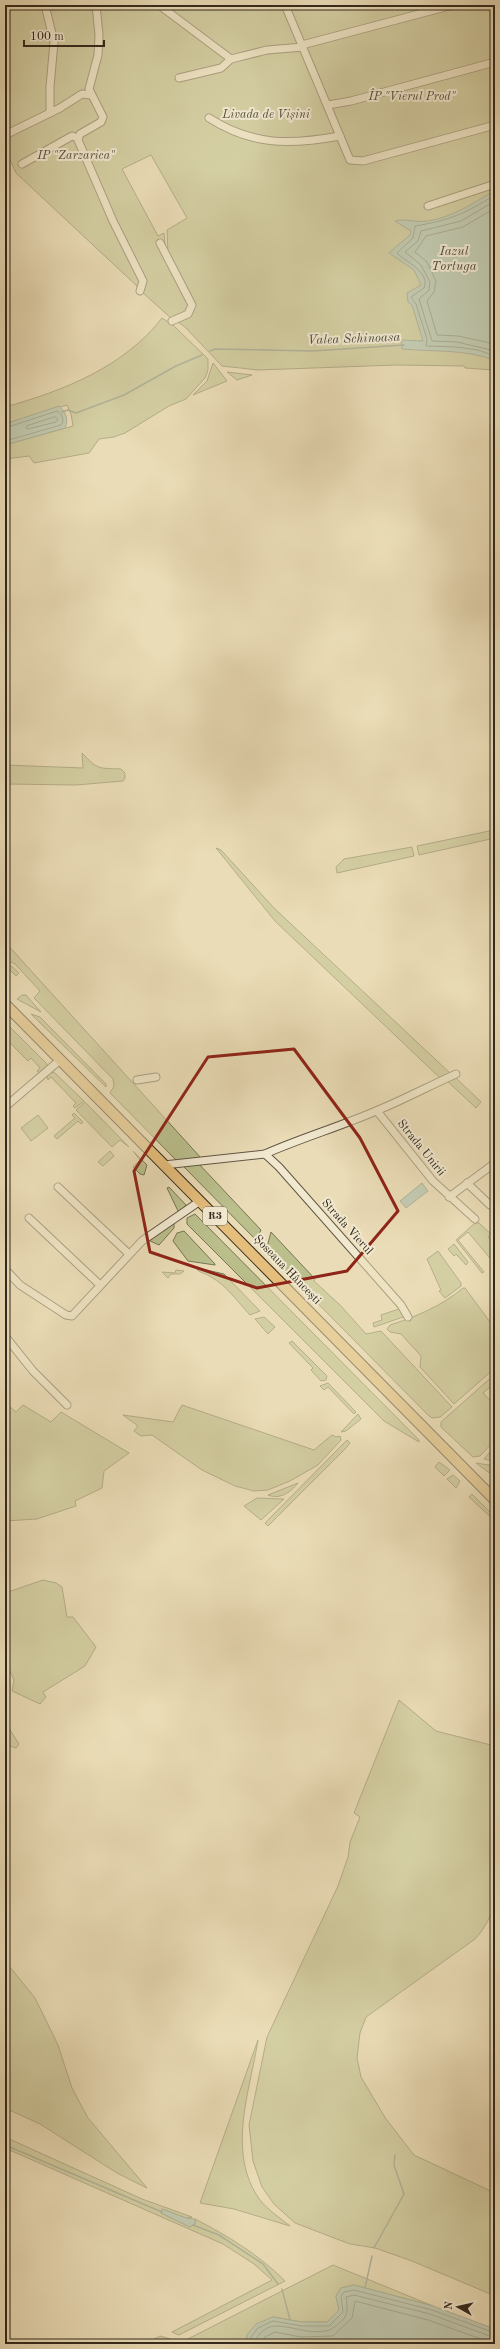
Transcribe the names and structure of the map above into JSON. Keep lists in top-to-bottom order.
{
  "streets": {
    "highway": ["R3", "Șoseaua Hâncești"],
    "street": ["Strada Unirii", "Strada Vierul"]
  },
  "water": ["Iazul Tortuga", "Valea Schinoasa"],
  "parks": ["ÎP \"Vierul Prod\"", "Livada de Vișini", "IP \"Zarzarica\""],
  "scale_bar": "100 m",
  "north": "left"
}
